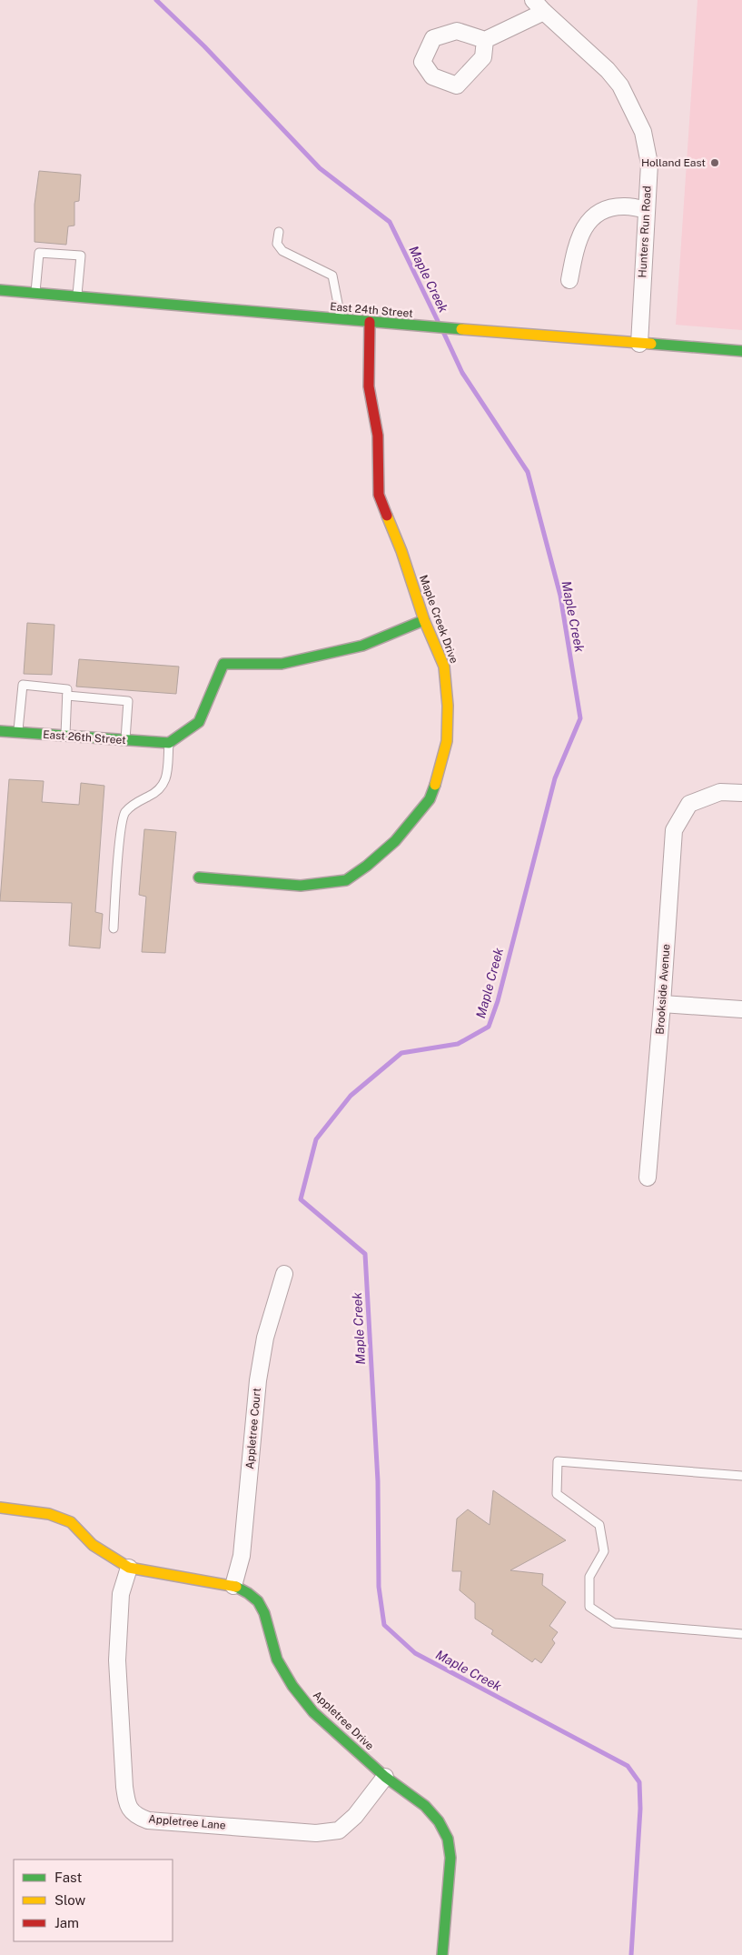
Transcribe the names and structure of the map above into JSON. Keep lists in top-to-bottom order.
{
  "streets": {
    "street": [
      "Hunters Run Road",
      "East 24th Street",
      "Maple Creek Drive",
      "East 26th Street",
      "Brookside Avenue",
      "Appletree Court",
      "Appletree Drive",
      "Appletree Lane"
    ]
  },
  "crossings": [
    ["Hunters Run Road", "East 24th Street"],
    ["East 24th Street", "Maple Creek Drive"],
    ["Appletree Court", "Appletree Drive"],
    ["Appletree Drive", "Appletree Lane"]
  ],
  "water": ["Maple Creek"],
  "places": ["Holland East"],
  "legend": ["Fast", "Slow", "Jam"]
}
